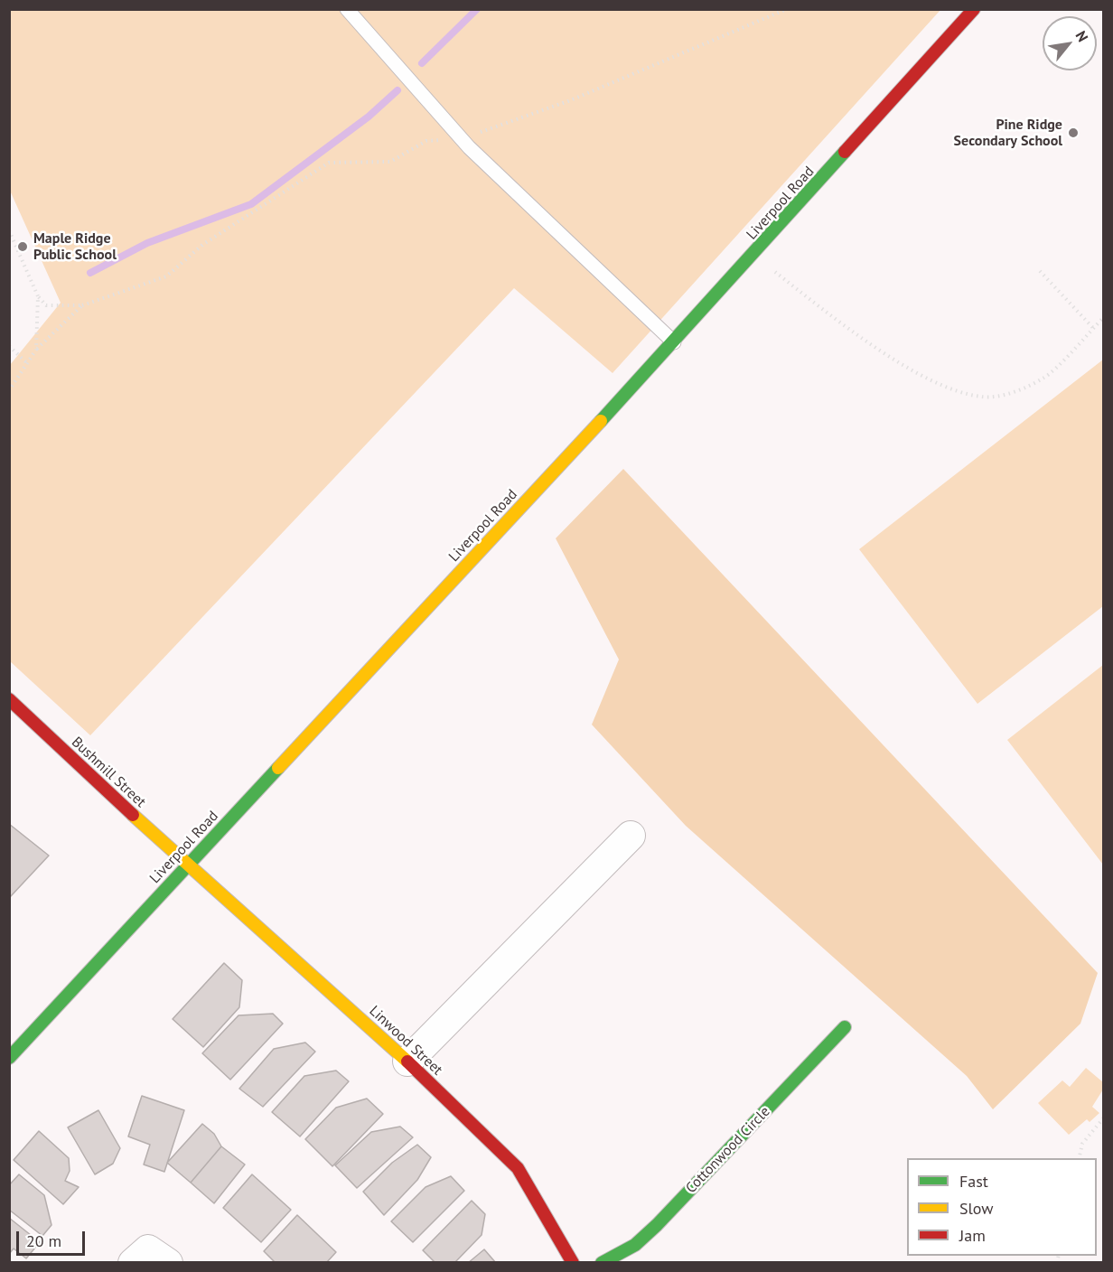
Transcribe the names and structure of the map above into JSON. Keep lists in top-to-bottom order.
{
  "streets": {
    "street": [
      "Liverpool Road",
      "Bushmill Street",
      "Linwood Street",
      "Cottonwood Circle"
    ]
  },
  "crossings": [
    ["Liverpool Road", "Bushmill Street"],
    ["Liverpool Road", "Linwood Street"],
    ["Bushmill Street", "Linwood Street"]
  ],
  "places": ["Pine Ridge Secondary School", "Maple Ridge Public School"],
  "legend": ["Fast", "Slow", "Jam"],
  "scale_bar": "20 m",
  "north": "top right"
}
